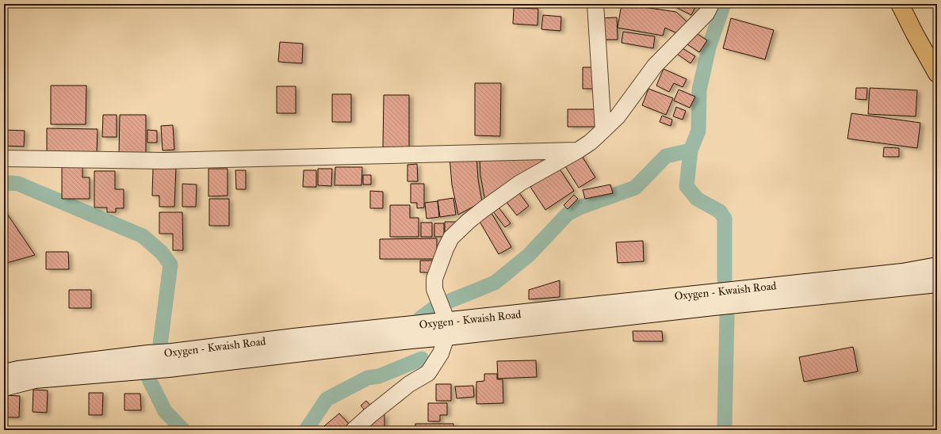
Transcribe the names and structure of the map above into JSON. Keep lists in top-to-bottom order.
{
  "streets": {
    "main road": ["Oxygen - Kwaish Road"]
  }
}
